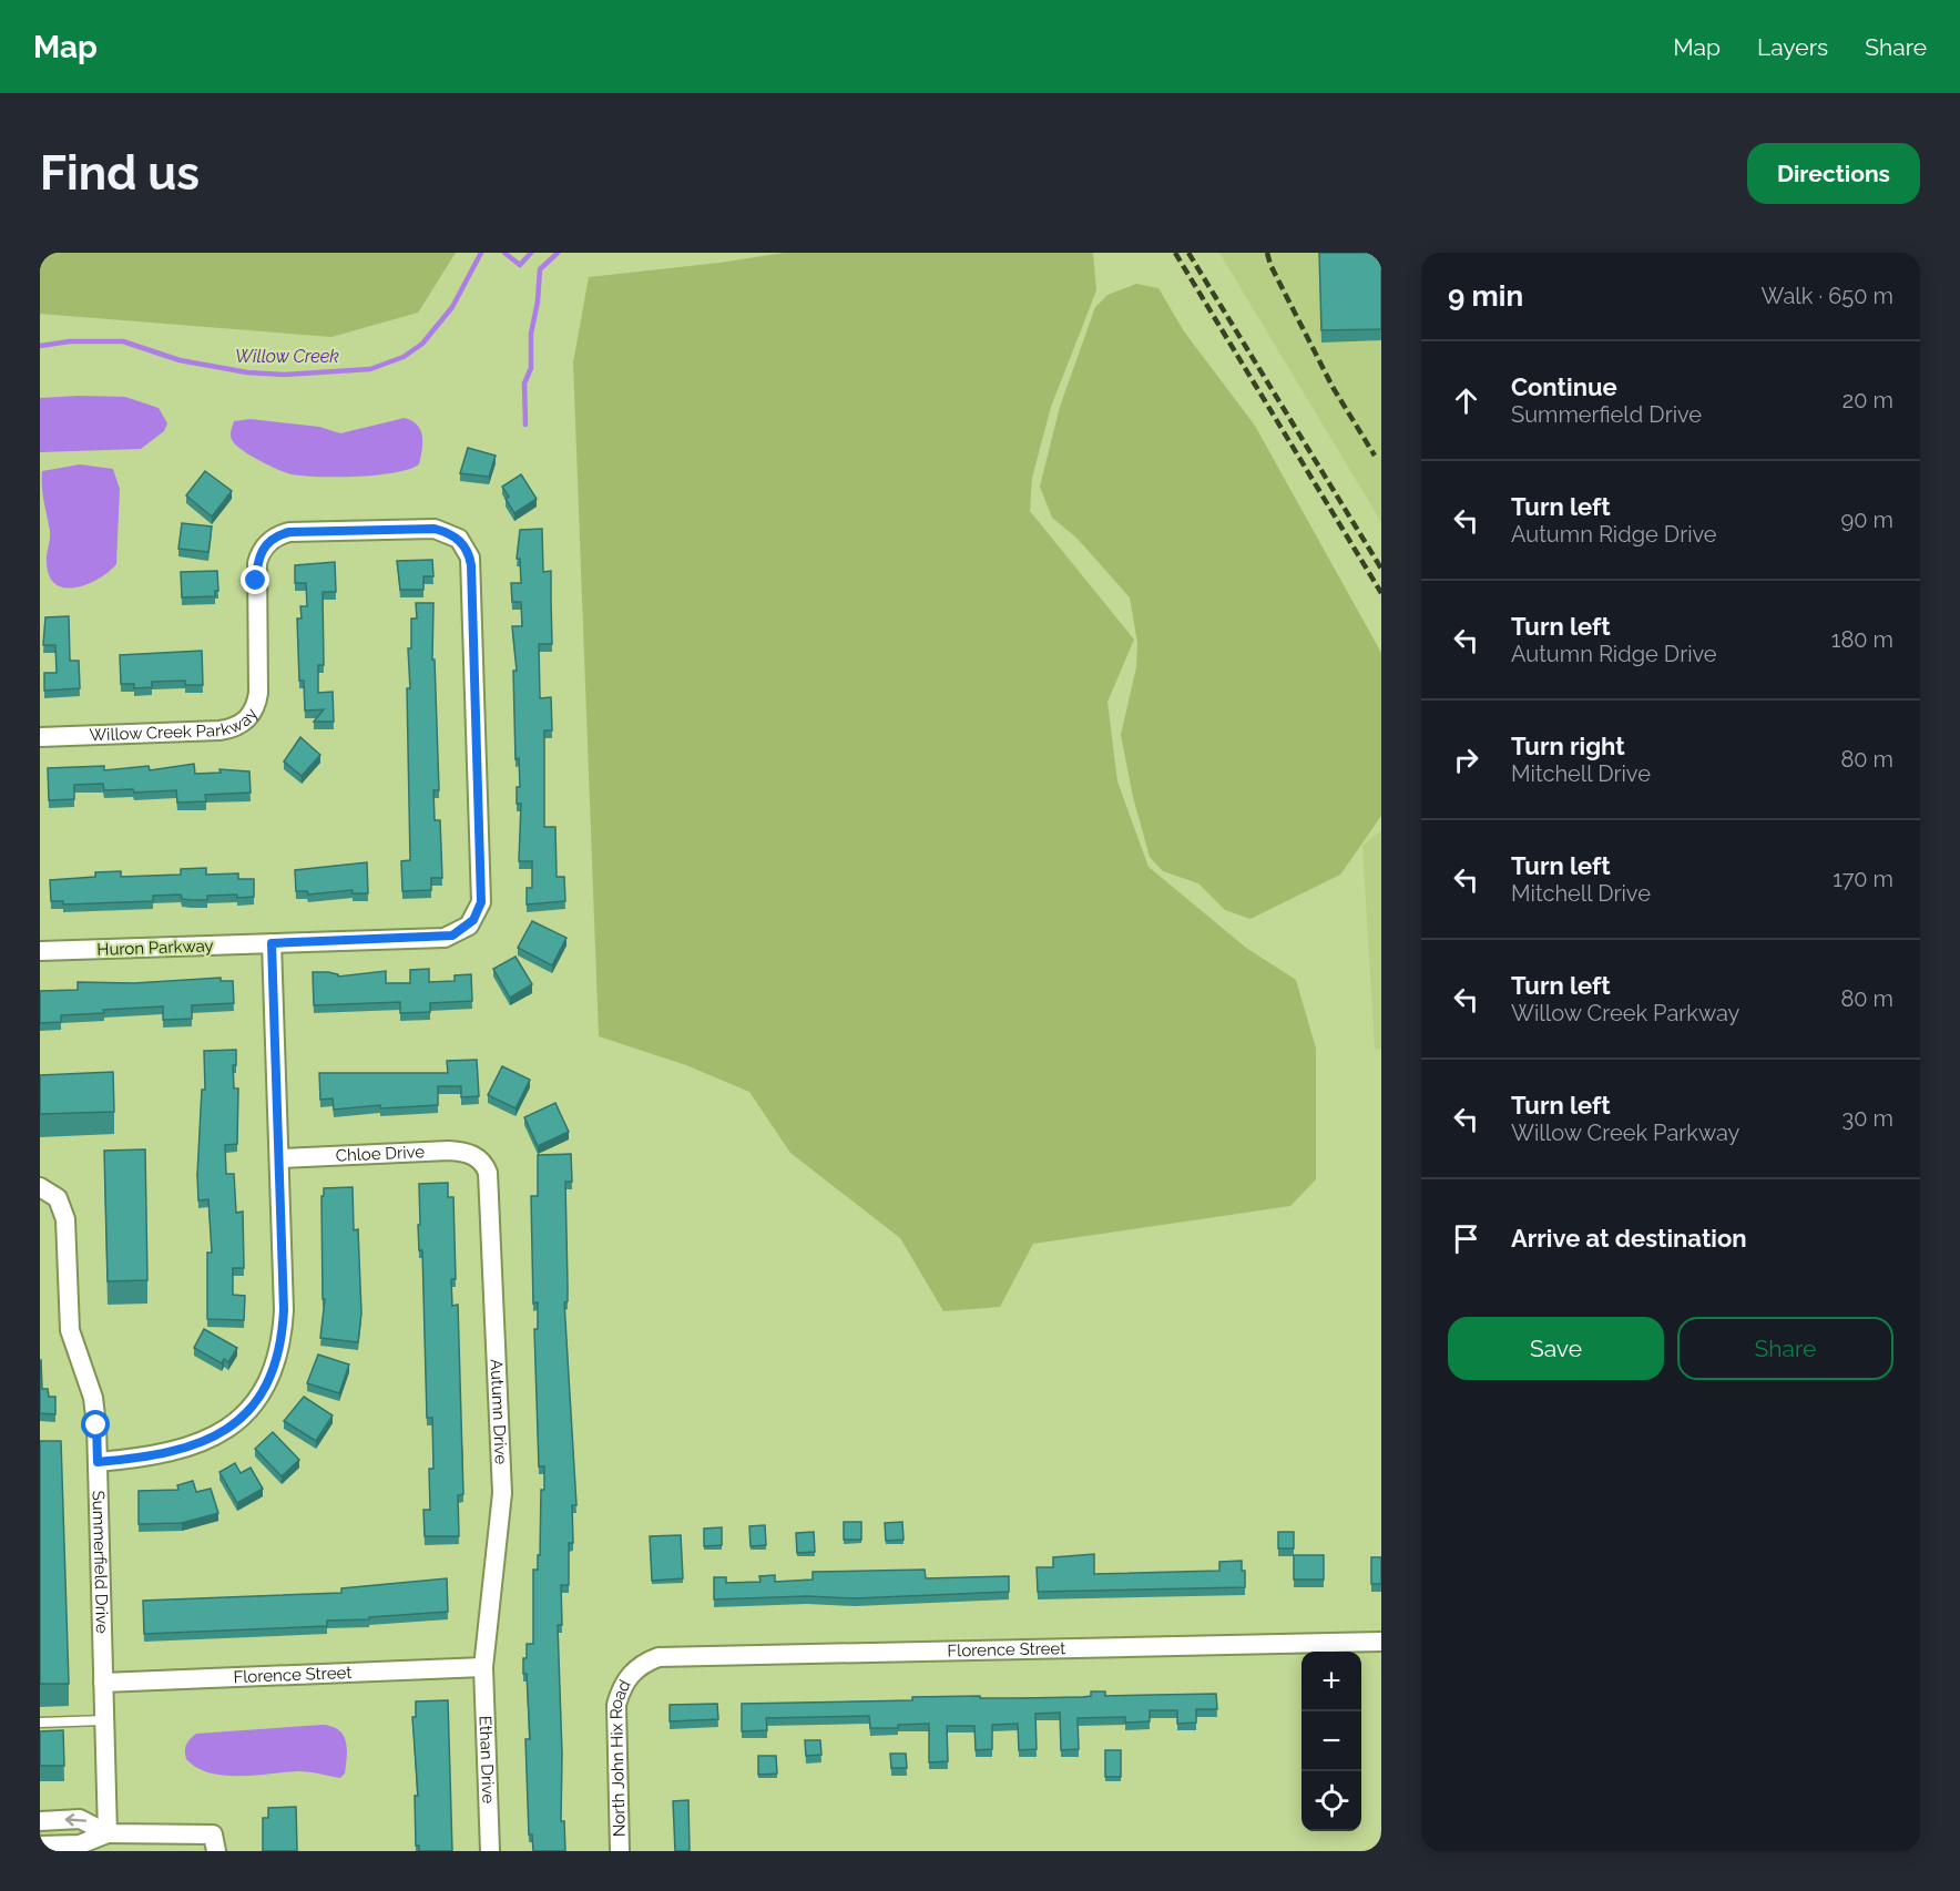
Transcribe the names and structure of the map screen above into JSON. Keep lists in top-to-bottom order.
{
  "streets": {
    "street": [
      "Willow Creek Parkway",
      "Huron Parkway",
      "Chloe Drive",
      "Autumn Drive",
      "Summerfield Drive",
      "Florence Street",
      "Ethan Drive",
      "North John Hix Road"
    ]
  },
  "crossings": [
    ["Willow Creek Parkway", "Huron Parkway"],
    ["Chloe Drive", "Autumn Drive"],
    ["Autumn Drive", "Florence Street"],
    ["Autumn Drive", "Ethan Drive"],
    ["Summerfield Drive", "Florence Street"],
    ["Florence Street", "Ethan Drive"],
    ["Florence Street", "North John Hix Road"]
  ],
  "water": ["Willow Creek"],
  "page": {
    "header": "Map",
    "nav": ["Map", "Layers", "Share"],
    "buttons": [
      "Directions",
      ["Save", "Share"]
    ],
    "title": "Find us",
    "heading": ["9 min", "Walk · 650 m"],
    "list": [
      ["Continue", "Summerfield Drive", "20 m"],
      ["Turn left", "Autumn Ridge Drive", "90 m"],
      ["Turn left", "Autumn Ridge Drive", "180 m"],
      ["Turn right", "Mitchell Drive", "80 m"],
      ["Turn left", "Mitchell Drive", "170 m"],
      ["Turn left", "Willow Creek Parkway", "80 m"],
      ["Turn left", "Willow Creek Parkway", "30 m"],
      "Arrive at destination"
    ],
    "map_buttons": ["+", "−"]
  }
}
